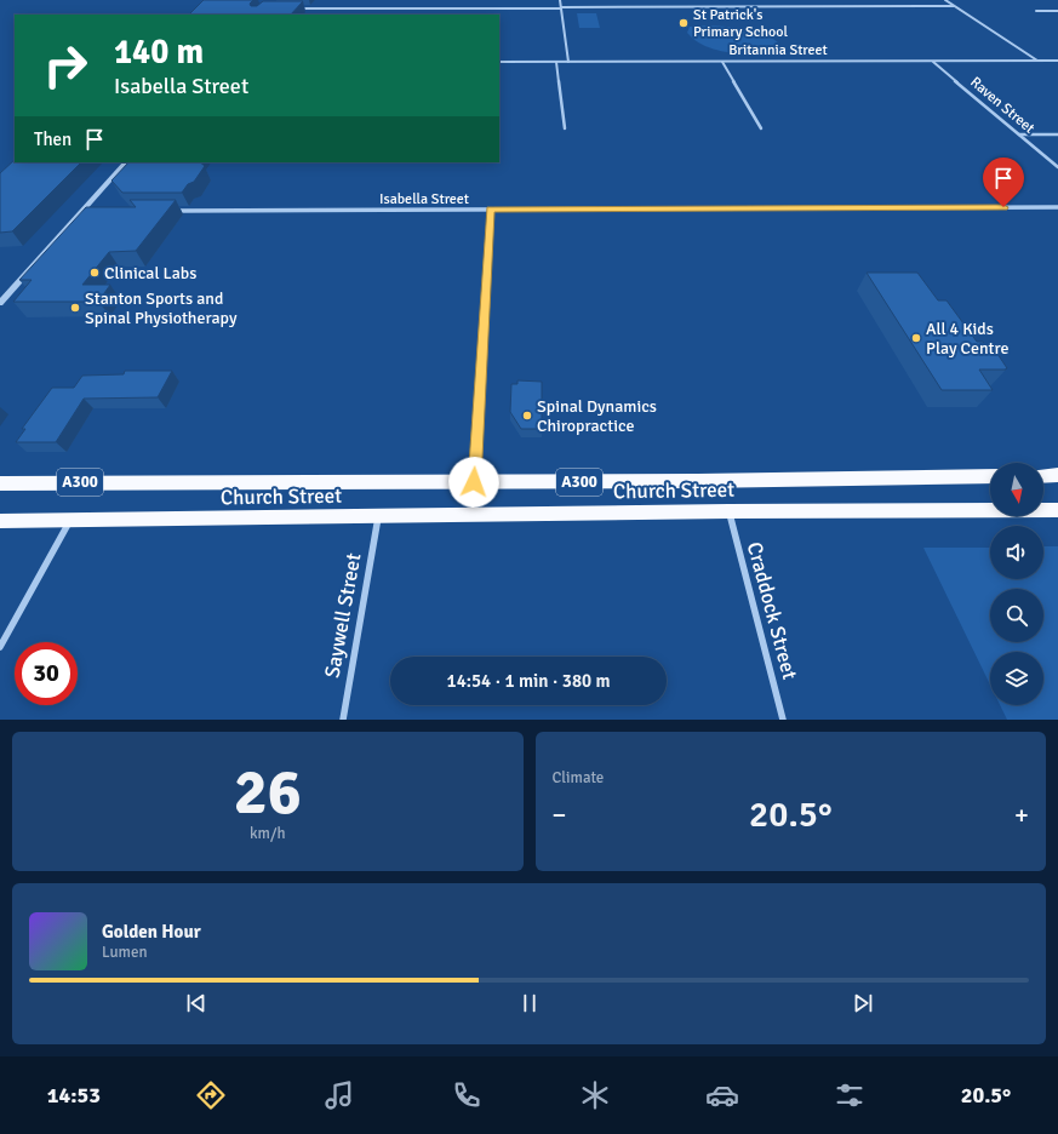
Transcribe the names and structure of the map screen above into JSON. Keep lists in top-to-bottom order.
{
  "streets": {
    "highway": ["A300", "Church Street"],
    "street": [
      "Britannia Street",
      "Raven Street",
      "Isabella Street",
      "Craddock Street",
      "Saywell Street"
    ]
  },
  "crossings": [
    ["Britannia Street", "Raven Street"],
    ["Church Street", "Craddock Street"],
    ["Church Street", "Saywell Street"]
  ],
  "places": [
    "St Patrick's Primary School",
    "Clinical Labs",
    "Stanton Sports and Spinal Physiotherapy",
    "All 4 Kids Play Centre",
    "Spinal Dynamics Chiropractice"
  ],
  "north": "bottom",
  "page": {
    "turn": ["140 m", "Isabella Street"],
    "then": "Then",
    "limit": "30",
    "trip": "14:54 · 1 min · 380 m",
    "tile": [
      ["26", "km/h"],
      "Climate"
    ],
    "heat": ["−", "20.5°", "+"],
    "song": ["Golden Hour", "Lumen"],
    "tabs": ["14:53", "20.5°"]
  }
}
